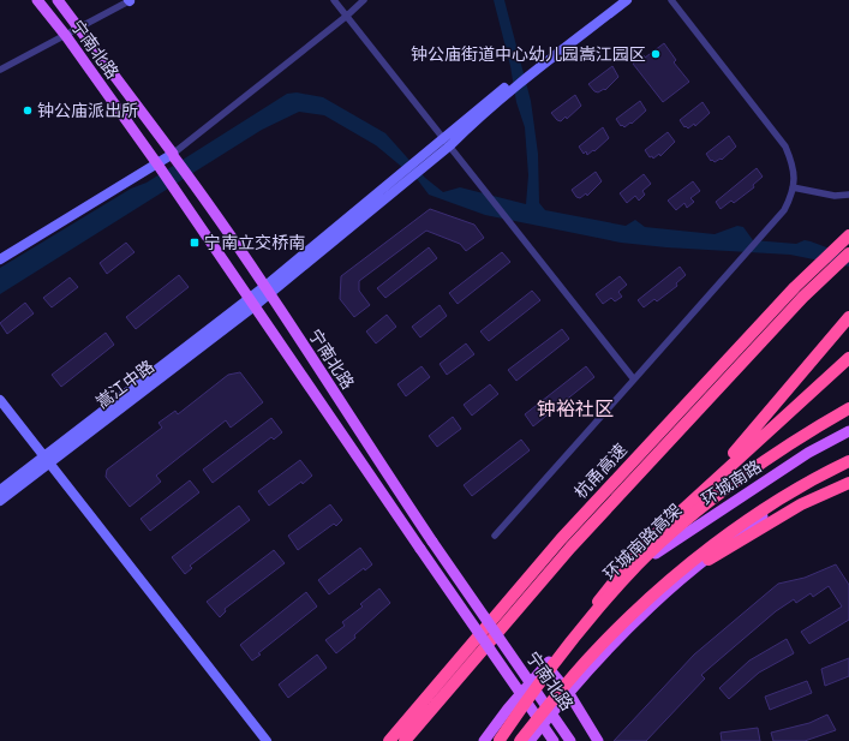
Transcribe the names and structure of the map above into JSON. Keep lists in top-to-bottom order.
{
  "streets": {
    "highway": ["杭甬高速", "环城南路高架"],
    "main road": ["宁南北路", "环城南路"],
    "street": ["嵩江中路"]
  },
  "crossings": [
    ["宁南北路", "嵩江中路"]
  ],
  "districts": ["钟裕社区"],
  "places": {
    "other": ["钟公庙街道中心幼儿园嵩江园区", "钟公庙派出所"],
    "transit": ["宁南立交桥南"]
  }
}
